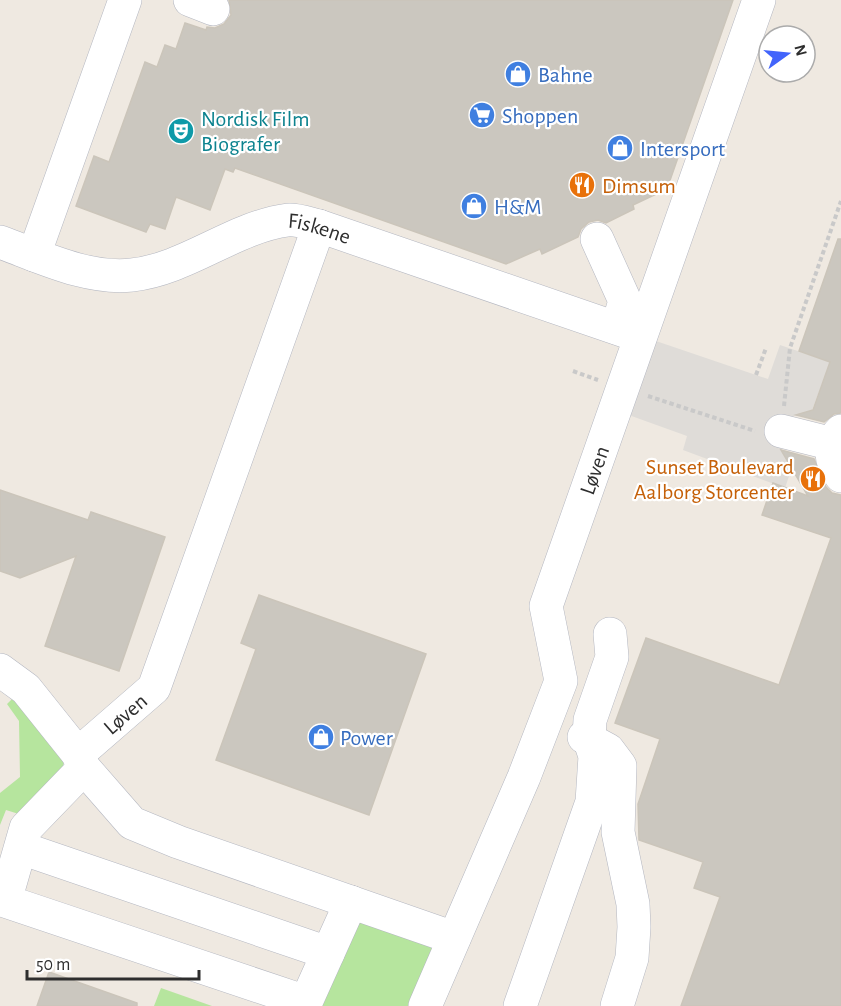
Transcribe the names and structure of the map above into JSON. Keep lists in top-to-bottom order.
{
  "streets": {
    "street": ["Fiskene", "Løven"]
  },
  "crossings": [
    ["Fiskene", "Løven"]
  ],
  "places": {
    "shop": [
      "Bahne",
      "Intersport",
      "H&M",
      "Power"
    ],
    "supermarket": ["Shoppen"],
    "theatre": ["Nordisk Film Biografer"],
    "restaurant": ["Dimsum", "Sunset Boulevard Aalborg Storcenter"]
  },
  "scale_bar": "50 m",
  "north": "right"
}
